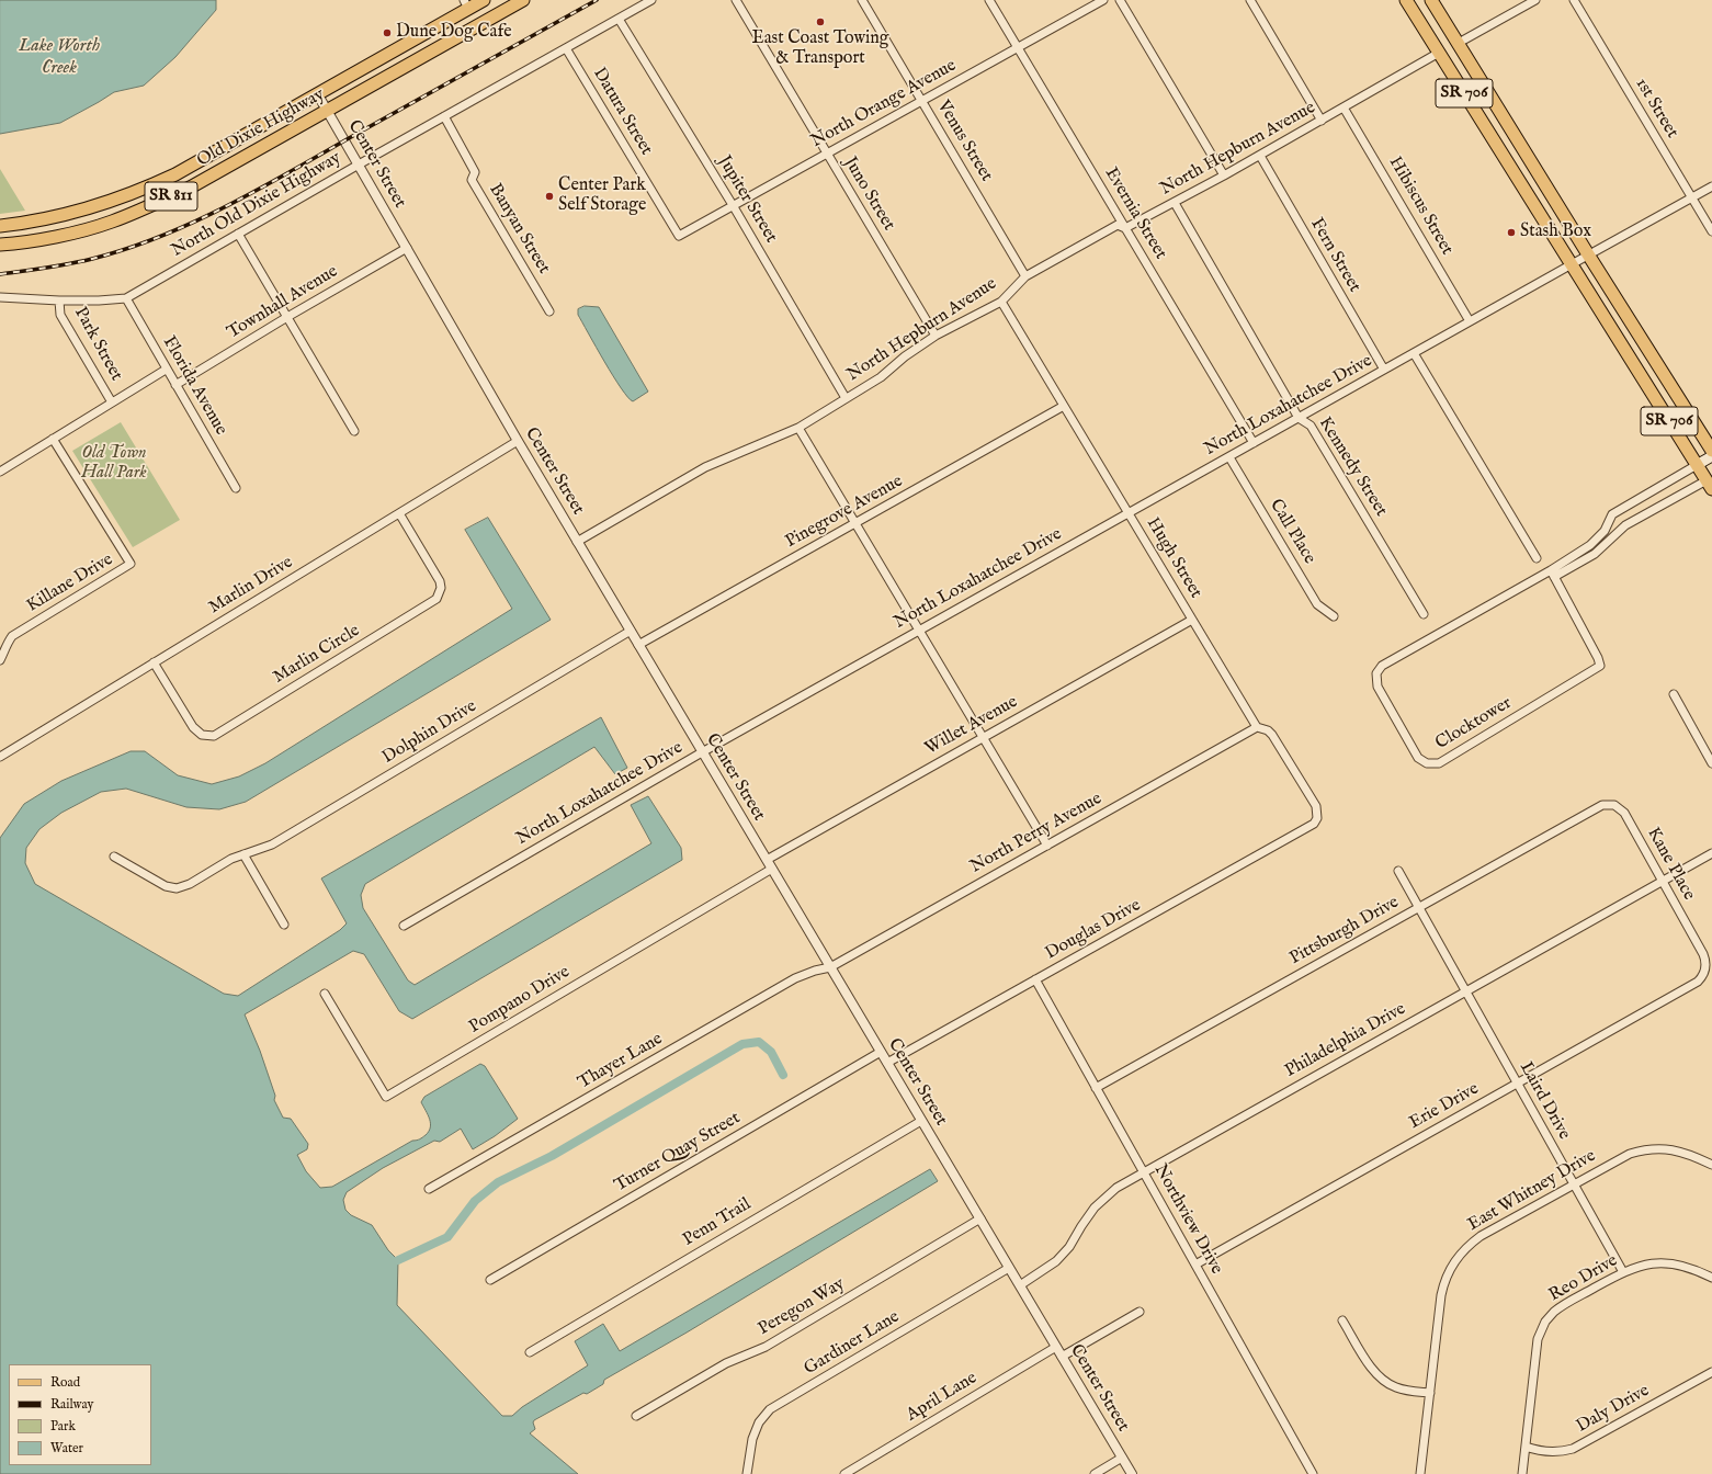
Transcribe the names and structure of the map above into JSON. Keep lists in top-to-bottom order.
{
  "streets": {
    "main road": ["SR 706", "Old Dixie Highway", "SR 811"],
    "street": [
      "North Orange Avenue",
      "1st Street",
      "Datura Street",
      "Venus Street",
      "North Hepburn Avenue",
      "Center Street",
      "Juno Street",
      "Jupiter Street",
      "North Old Dixie Highway",
      "Hibiscus Street",
      "Evernia Street",
      "Banyan Street",
      "Fern Street",
      "Townhall Avenue",
      "Park Street",
      "Florida Avenue",
      "North Loxahatchee Drive",
      "Kennedy Street",
      "Pinegrove Avenue",
      "Call Place",
      "Hugh Street",
      "Killane Drive",
      "Marlin Drive",
      "Marlin Circle",
      "Clocktower",
      "Willet Avenue",
      "Dolphin Drive",
      "North Perry Avenue",
      "Kane Place",
      "Douglas Drive",
      "Pittsburgh Drive",
      "Pompano Drive",
      "Philadelphia Drive",
      "Thayer Lane",
      "Laird Drive",
      "Erie Drive",
      "Turner Quay Street",
      "East Whitney Drive",
      "Northview Drive",
      "Penn Trail",
      "Reo Drive",
      "Peregon Way",
      "Gardiner Lane",
      "April Lane",
      "Daly Drive"
    ]
  },
  "crossings": [
    ["SR 706", "North Hepburn Avenue"],
    ["SR 706", "North Loxahatchee Drive"],
    ["SR 706", "Clocktower"],
    ["North Orange Avenue", "Datura Street"],
    ["North Orange Avenue", "Venus Street"],
    ["North Orange Avenue", "Juno Street"],
    ["North Orange Avenue", "Jupiter Street"],
    ["North Orange Avenue", "Evernia Street"],
    ["1st Street", "North Loxahatchee Drive"],
    ["Datura Street", "North Old Dixie Highway"],
    ["Old Dixie Highway", "Center Street"],
    ["Venus Street", "North Hepburn Avenue"],
    ["North Hepburn Avenue", "Center Street"],
    ["North Hepburn Avenue", "Juno Street"],
    ["North Hepburn Avenue", "Jupiter Street"],
    ["North Hepburn Avenue", "Hibiscus Street"],
    ["North Hepburn Avenue", "Evernia Street"],
    ["North Hepburn Avenue", "Fern Street"],
    ["North Hepburn Avenue", "Kennedy Street"],
    ["North Hepburn Avenue", "Hugh Street"],
    ["Center Street", "North Old Dixie Highway"],
    ["Center Street", "Townhall Avenue"],
    ["Center Street", "North Loxahatchee Drive"],
    ["Center Street", "Pinegrove Avenue"],
    ["Center Street", "Marlin Drive"],
    ["Center Street", "Willet Avenue"],
    ["Center Street", "Dolphin Drive"],
    ["Center Street", "North Perry Avenue"],
    ["Center Street", "Douglas Drive"],
    ["Center Street", "Pompano Drive"],
    ["Center Street", "Philadelphia Drive"],
    ["Center Street", "Thayer Lane"],
    ["Center Street", "Turner Quay Street"],
    ["Center Street", "Penn Trail"],
    ["Center Street", "Peregon Way"],
    ["Center Street", "Gardiner Lane"],
    ["Center Street", "April Lane"],
    ["Jupiter Street", "North Old Dixie Highway"],
    ["North Old Dixie Highway", "Banyan Street"],
    ["North Old Dixie Highway", "Park Street"],
    ["North Old Dixie Highway", "Florida Avenue"],
    ["Hibiscus Street", "North Loxahatchee Drive"],
    ["Evernia Street", "North Loxahatchee Drive"],
    ["Fern Street", "North Loxahatchee Drive"],
    ["Townhall Avenue", "Florida Avenue"],
    ["North Loxahatchee Drive", "Kennedy Street"],
    ["North Loxahatchee Drive", "Call Place"],
    ["North Loxahatchee Drive", "Hugh Street"],
    ["Pinegrove Avenue", "Hugh Street"],
    ["Hugh Street", "Willet Avenue"],
    ["Hugh Street", "North Perry Avenue"],
    ["Hugh Street", "Douglas Drive"],
    ["Marlin Drive", "Marlin Circle"],
    ["North Perry Avenue", "Thayer Lane"],
    ["Kane Place", "Pittsburgh Drive"],
    ["Kane Place", "Philadelphia Drive"],
    ["Kane Place", "Erie Drive"],
    ["Douglas Drive", "Northview Drive"],
    ["Pittsburgh Drive", "Laird Drive"],
    ["Pittsburgh Drive", "Northview Drive"],
    ["Philadelphia Drive", "Laird Drive"],
    ["Philadelphia Drive", "Northview Drive"],
    ["Laird Drive", "Erie Drive"],
    ["Laird Drive", "East Whitney Drive"],
    ["Laird Drive", "Reo Drive"],
    ["Erie Drive", "Northview Drive"],
    ["Reo Drive", "Daly Drive"]
  ],
  "water": ["Lake Worth Creek"],
  "parks": ["Old Town Hall Park"],
  "places": [
    "East Coast Towing & Transport",
    "Dune Dog Cafe",
    "Center Park Self Storage",
    "Stash Box"
  ],
  "legend": [
    "Road",
    "Railway",
    "Park",
    "Water"
  ]
}
